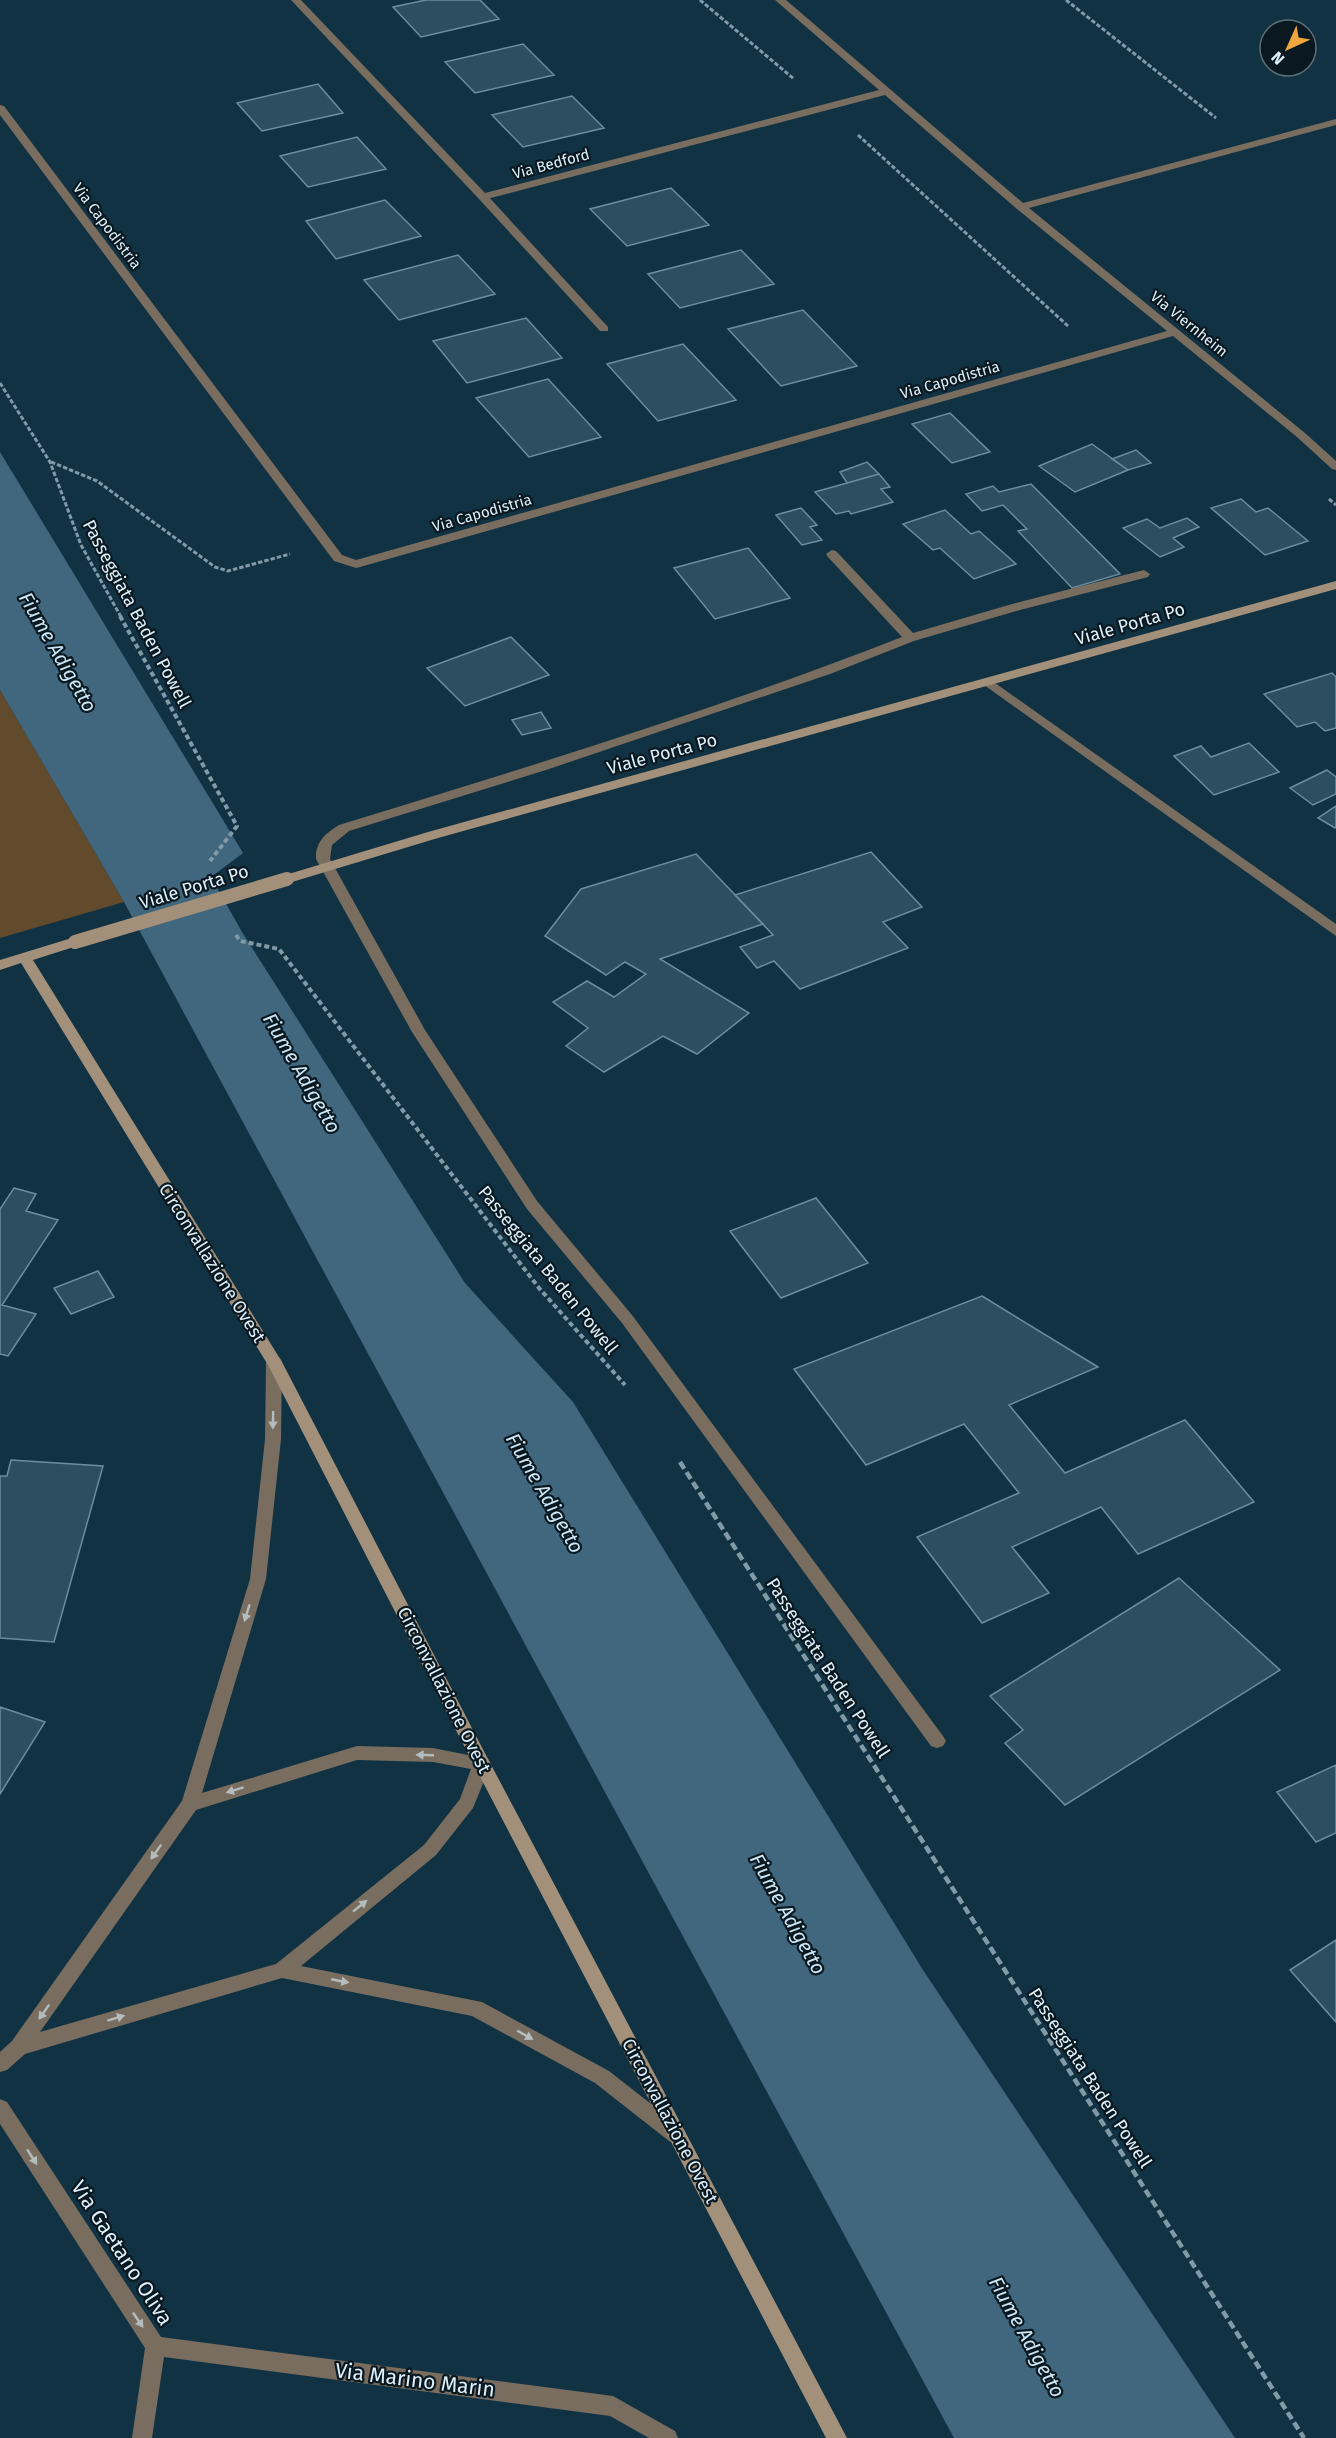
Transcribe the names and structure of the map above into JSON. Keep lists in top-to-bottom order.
{
  "streets": {
    "main road": ["Viale Porta Po", "Circonvallazione Ovest"],
    "street": [
      "Via Bedford",
      "Via Capodistria",
      "Via Viernheim",
      "Via Gaetano Oliva",
      "Via Marino Marin"
    ],
    "path": ["Passeggiata Baden Powell"]
  },
  "crossings": [
    ["Via Bedford", "Via Viernheim"],
    ["Via Capodistria", "Via Viernheim"],
    ["Viale Porta Po", "Circonvallazione Ovest"],
    ["Via Gaetano Oliva", "Via Marino Marin"]
  ],
  "one_way": ["Via Gaetano Oliva"],
  "water": ["Fiume Adigetto"],
  "north": "bottom left"
}
